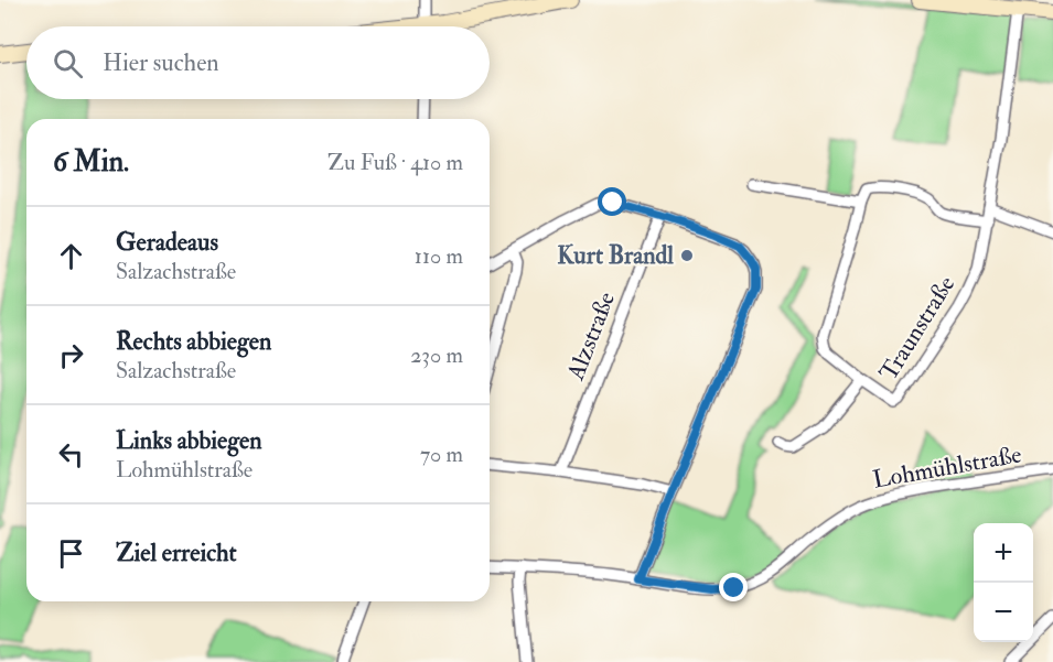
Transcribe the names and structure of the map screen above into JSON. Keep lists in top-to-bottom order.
{
  "streets": {
    "street": ["Traunstraße", "Alzstraße", "Lohmühlstraße"]
  },
  "places": ["Kurt Brandl"],
  "page": {
    "search": "Hier suchen",
    "heading": ["6 Min.", "Zu Fuß · 410 m"],
    "list": [
      ["Geradeaus", "Salzachstraße", "110 m"],
      ["Rechts abbiegen", "Salzachstraße", "230 m"],
      ["Links abbiegen", "Lohmühlstraße", "70 m"],
      "Ziel erreicht"
    ],
    "map_buttons": ["+", "−"]
  }
}
